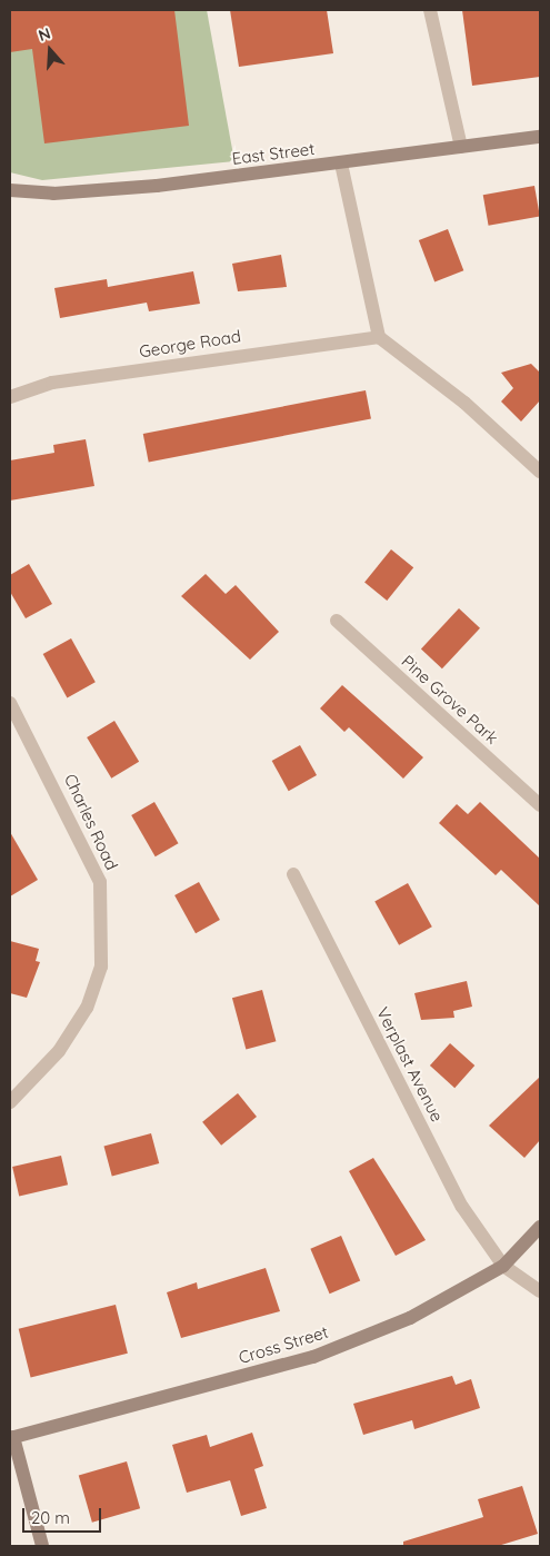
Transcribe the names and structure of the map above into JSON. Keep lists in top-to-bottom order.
{
  "streets": {
    "street": [
      "East Street",
      "George Road",
      "Pine Grove Park",
      "Charles Road",
      "Verplast Avenue",
      "Cross Street"
    ]
  },
  "crossings": [
    ["Verplast Avenue", "Cross Street"]
  ],
  "scale_bar": "20 m",
  "north": "top"
}
